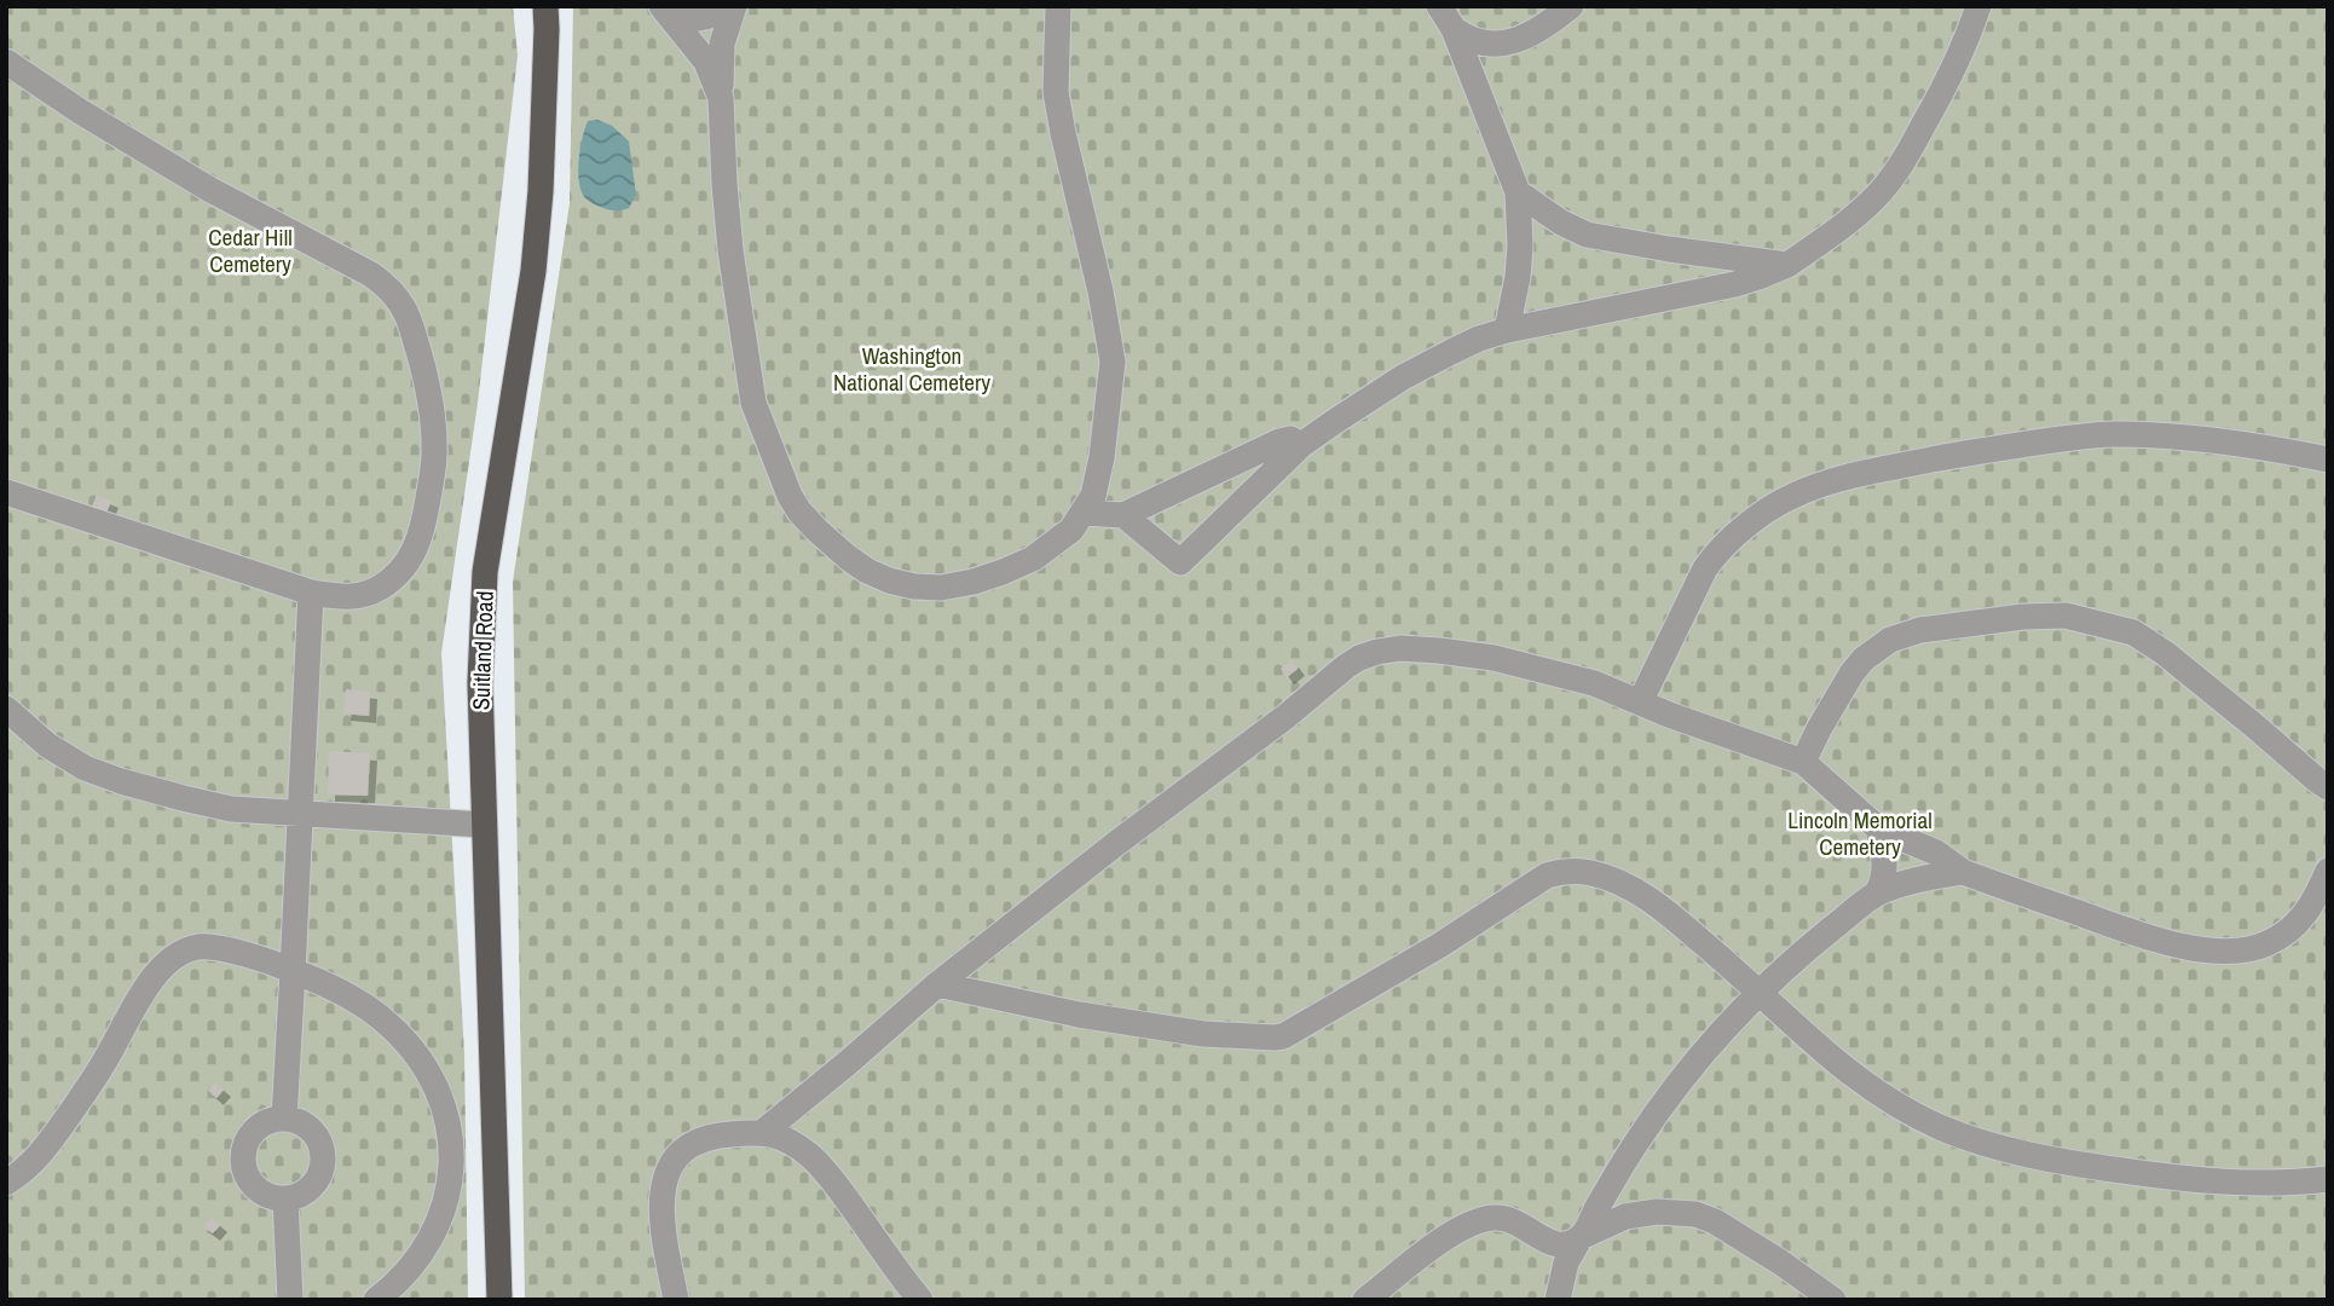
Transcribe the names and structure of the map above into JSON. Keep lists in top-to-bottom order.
{
  "streets": {
    "main road": ["Suitland Road"]
  },
  "parks": ["Cedar Hill Cemetery", "Washington National Cemetery", "Lincoln Memorial Cemetery"]
}
